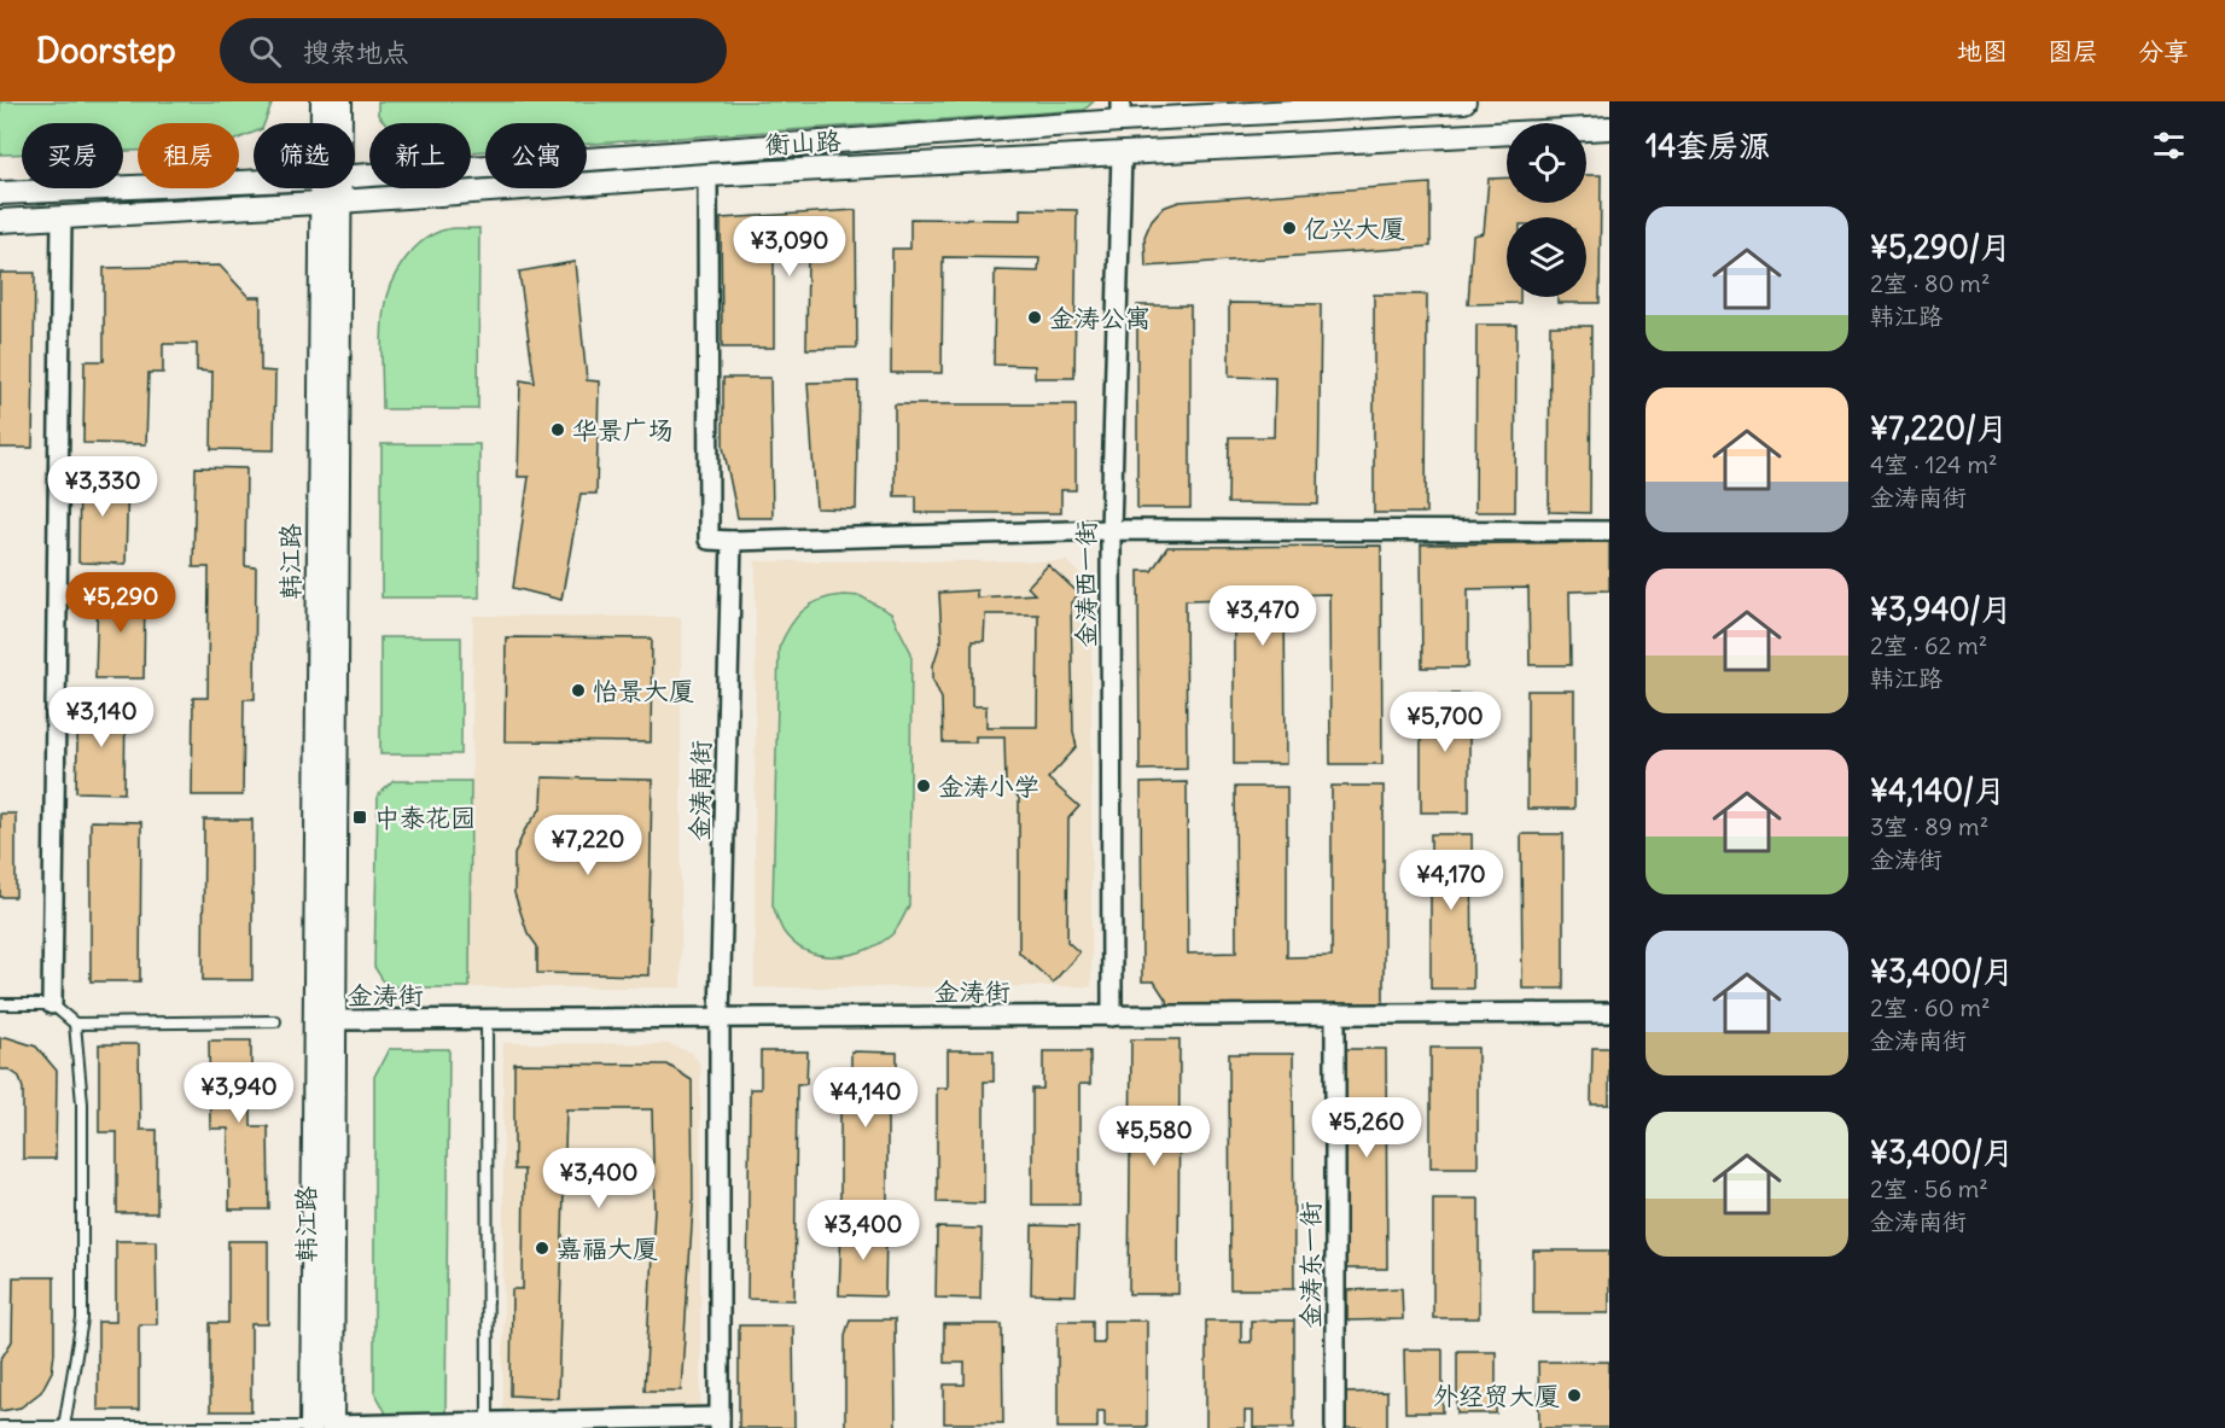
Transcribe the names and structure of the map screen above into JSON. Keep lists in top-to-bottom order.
{
  "streets": {
    "street": [
      "衡山路",
      "韩江路",
      "金涛西一街",
      "金涛南街",
      "金涛街",
      "金涛东一街"
    ]
  },
  "crossings": [
    ["衡山路", "韩江路"],
    ["衡山路", "金涛西一街"],
    ["韩江路", "金涛街"],
    ["金涛西一街", "金涛街"],
    ["金涛南街", "金涛街"],
    ["金涛街", "金涛东一街"]
  ],
  "places": {
    "other": [
      "亿兴大厦",
      "金涛公寓",
      "华景广场",
      "怡景大厦",
      "金涛小学",
      "嘉福大厦",
      "外经贸大厦"
    ],
    "transit": ["中泰花园"]
  },
  "page": {
    "header": "Doorstep",
    "search": "搜索地点",
    "nav": ["地图", "图层", "分享"],
    "heading": "14套房源",
    "chip": [
      "买房",
      "租房",
      "筛选",
      "新上",
      "公寓"
    ],
    "list": [
      {
        "name": "¥5,290/月",
        "note": "2室 · 80 m² · 韩江路"
      },
      {
        "name": "¥7,220/月",
        "note": "4室 · 124 m² · 金涛南街"
      },
      {
        "name": "¥3,940/月",
        "note": "2室 · 62 m² · 韩江路"
      },
      {
        "name": "¥4,140/月",
        "note": "3室 · 89 m² · 金涛街"
      },
      {
        "name": "¥3,400/月",
        "note": "2室 · 60 m² · 金涛南街"
      },
      {
        "name": "¥3,400/月",
        "note": "2室 · 56 m² · 金涛南街"
      }
    ],
    "price": [
      "¥3,090",
      "¥3,330",
      "¥5,290",
      "¥3,470",
      "¥3,140",
      "¥5,700",
      "¥7,220",
      "¥4,170",
      "¥3,940",
      "¥4,140",
      "¥5,260",
      "¥5,580",
      "¥3,400",
      "¥3,400"
    ]
  }
}
